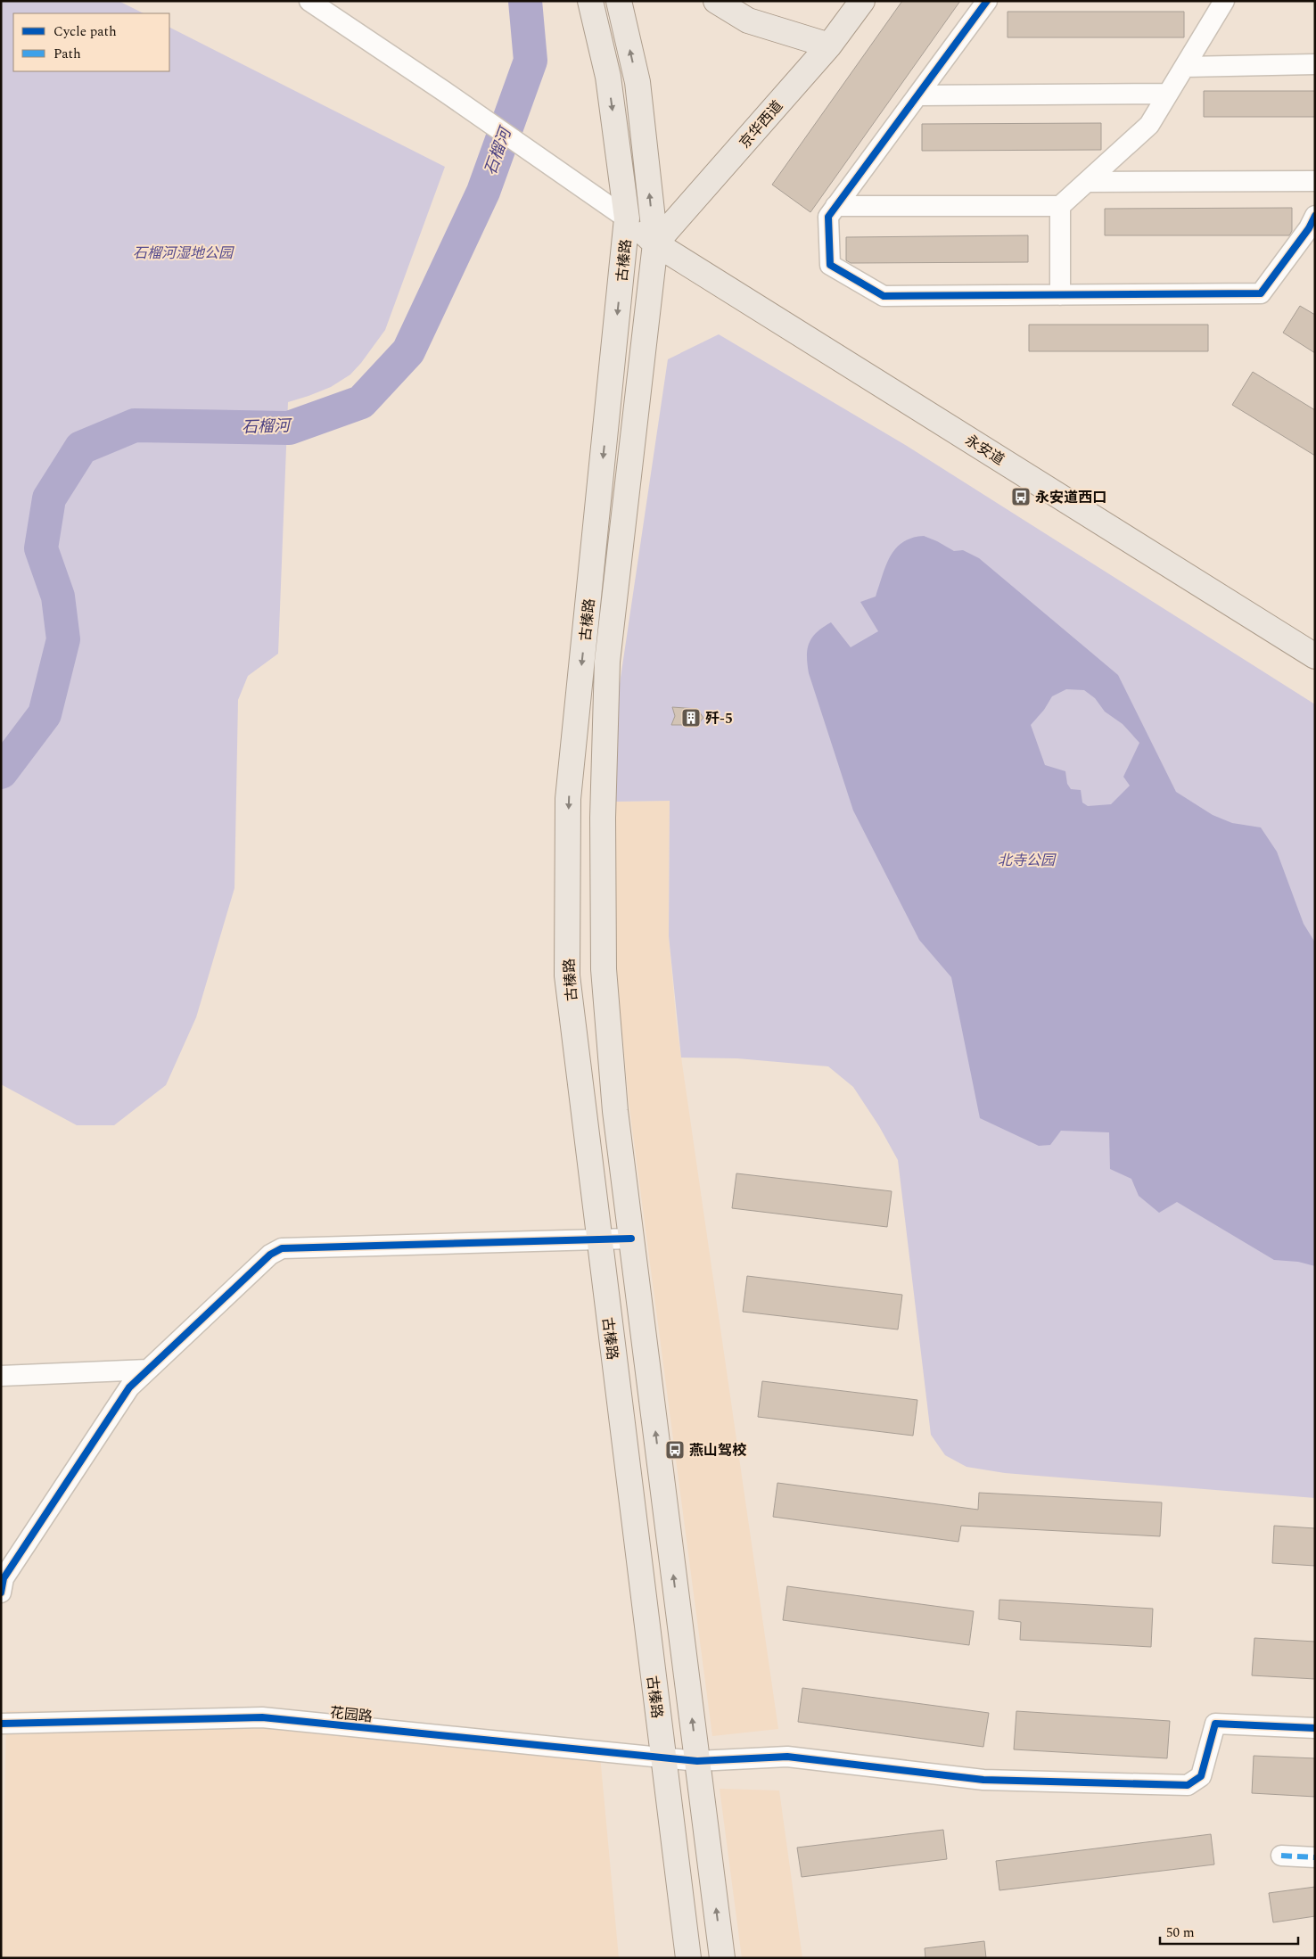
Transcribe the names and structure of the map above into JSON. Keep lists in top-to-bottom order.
{
  "streets": {
    "main road": ["京华西道", "古榛路", "永安道"],
    "street": ["花园路"]
  },
  "crossings": [
    ["京华西道", "古榛路"],
    ["京华西道", "永安道"],
    ["古榛路", "永安道"],
    ["古榛路", "花园路"]
  ],
  "water": ["石榴河"],
  "parks": ["石榴河湿地公园", "北寺公园"],
  "places": {
    "bus stop": ["永安道西口", "燕山驾校"],
    "building": ["歼-5"]
  },
  "legend": ["Cycle path", "Path"],
  "scale_bar": "50 m"
}
